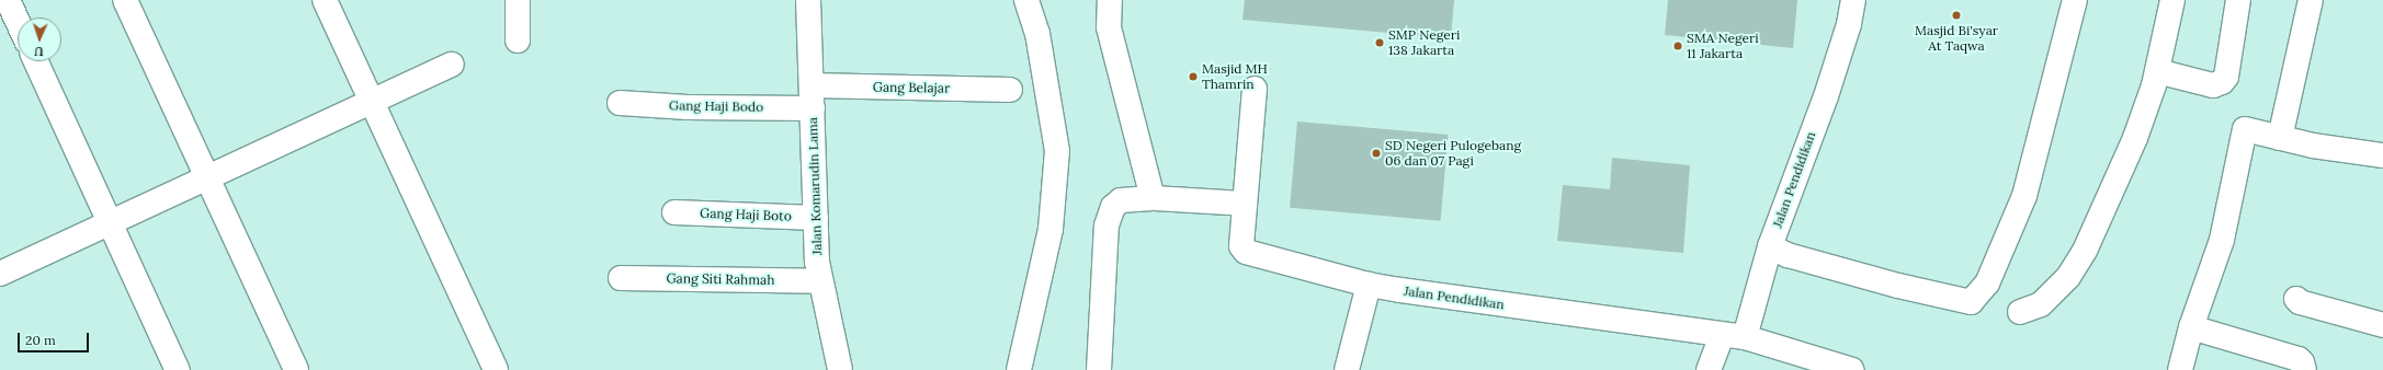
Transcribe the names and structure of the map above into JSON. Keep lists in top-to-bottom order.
{
  "streets": {
    "street": [
      "Gang Belajar",
      "Gang Haji Bodo",
      "Jalan Pendidikan",
      "Jalan Komarudin Lama",
      "Gang Haji Boto",
      "Gang Siti Rahmah"
    ]
  },
  "crossings": [
    ["Gang Belajar", "Gang Haji Bodo"],
    ["Gang Belajar", "Jalan Komarudin Lama"],
    ["Gang Haji Bodo", "Jalan Komarudin Lama"],
    ["Jalan Komarudin Lama", "Gang Haji Boto"],
    ["Jalan Komarudin Lama", "Gang Siti Rahmah"]
  ],
  "places": [
    "Masjid Bi'syar At Taqwa",
    "SMP Negeri 138 Jakarta",
    "SMA Negeri 11 Jakarta",
    "Masjid MH Thamrin",
    "SD Negeri Pulogebang 06 dan 07 Pagi"
  ],
  "scale_bar": "20 m",
  "north": "bottom"
}
